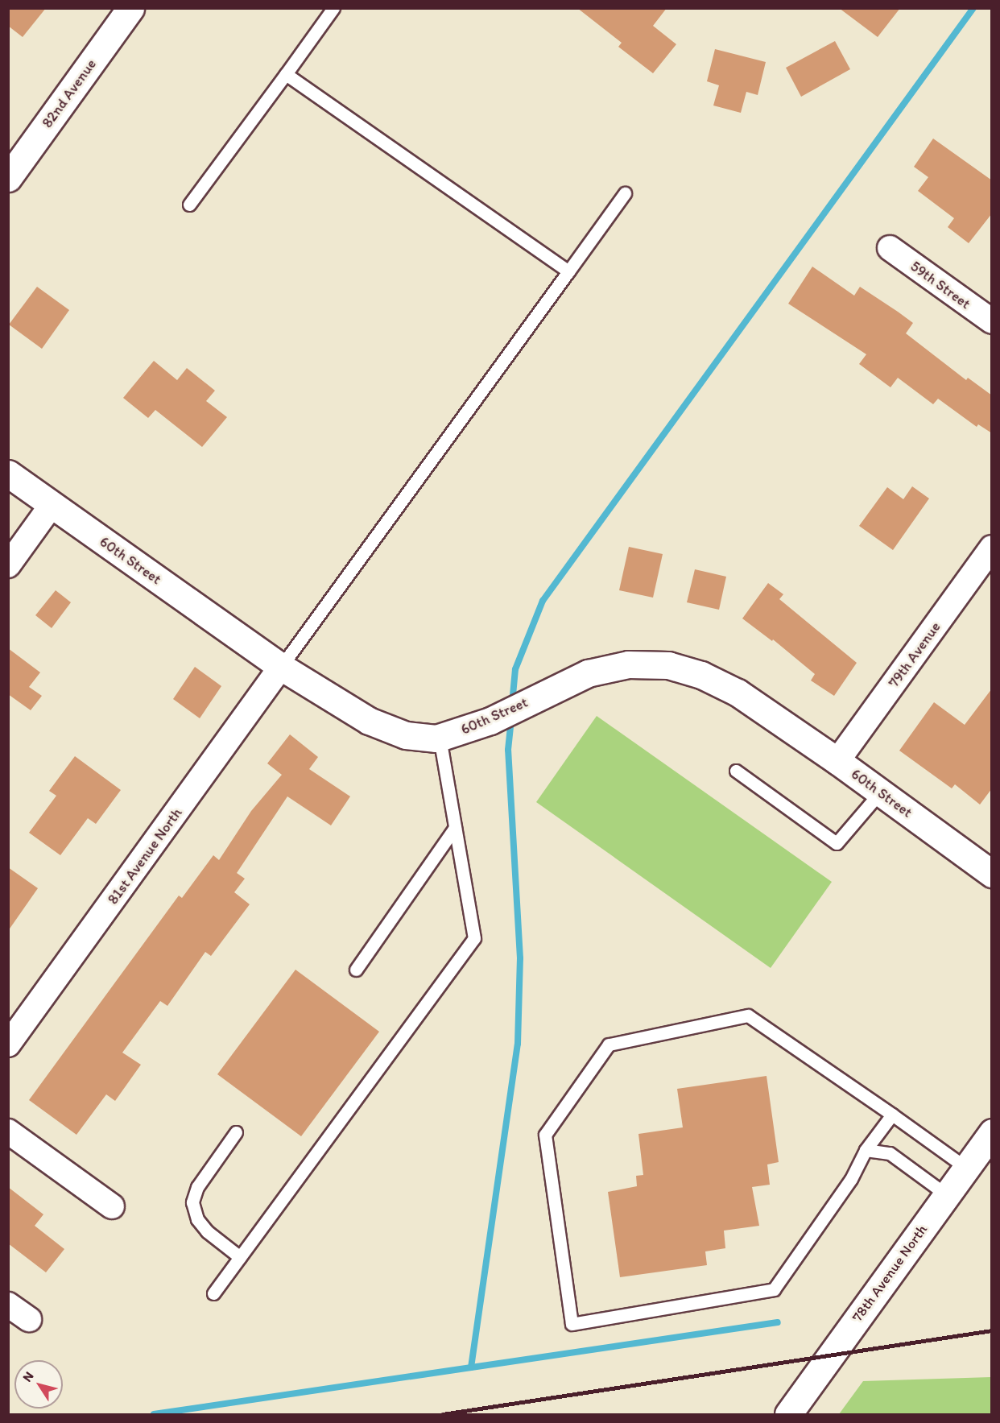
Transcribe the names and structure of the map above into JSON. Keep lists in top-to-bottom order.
{
  "streets": {
    "street": [
      "82nd Avenue",
      "59th Street",
      "60th Street",
      "79th Avenue",
      "81st Avenue North",
      "78th Avenue North"
    ]
  },
  "crossings": [
    ["60th Street", "79th Avenue"],
    ["60th Street", "81st Avenue North"]
  ],
  "north": "top left"
}
